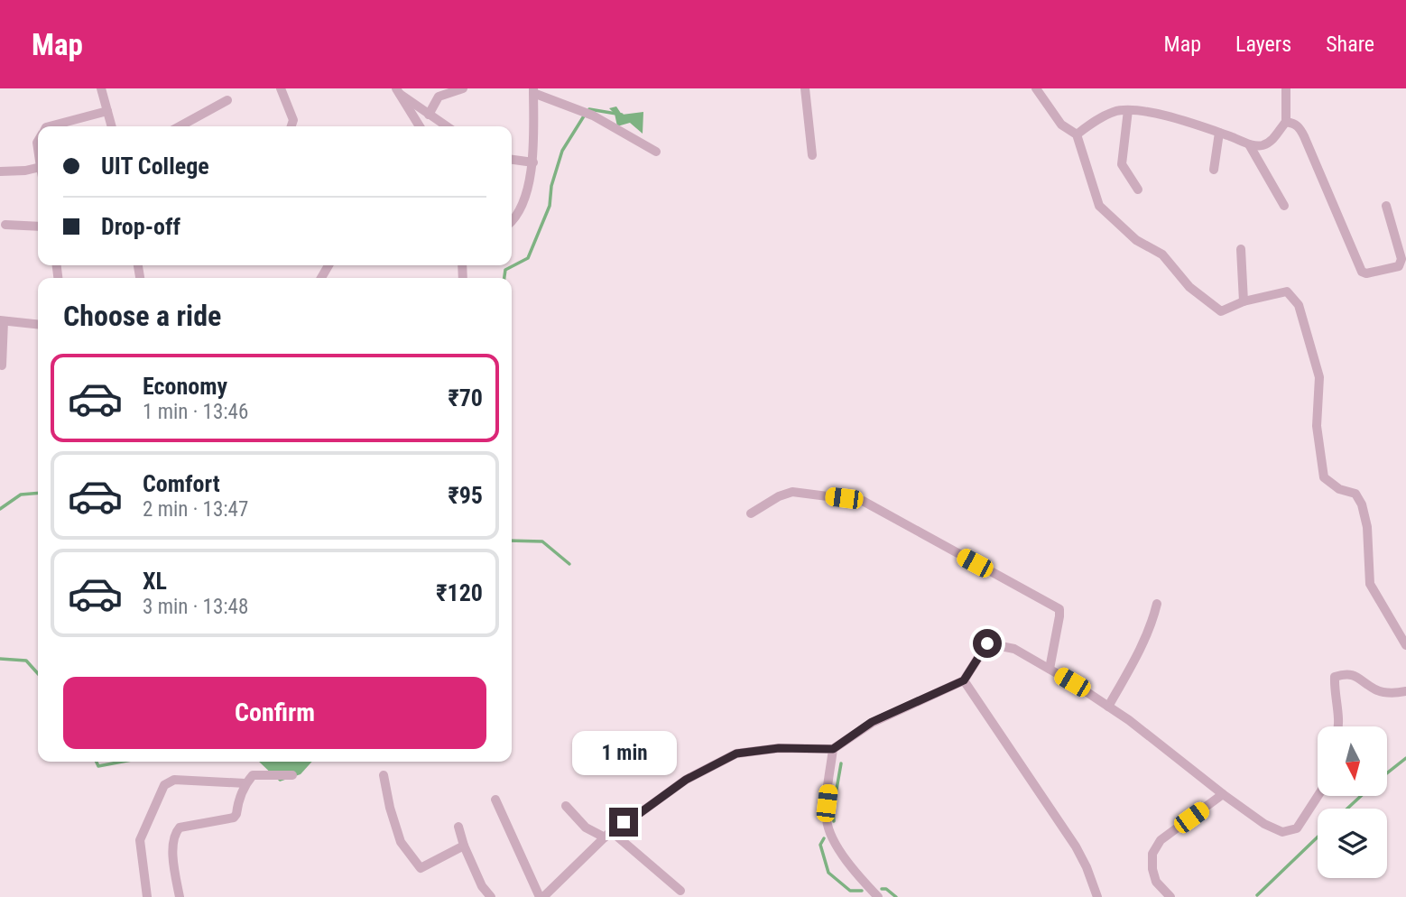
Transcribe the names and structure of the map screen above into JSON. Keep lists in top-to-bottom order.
{
  "north": "bottom",
  "page": {
    "header": "Map",
    "nav": ["Map", "Layers", "Share"],
    "banner": ["UIT College", "Drop-off"],
    "heading": "Choose a ride",
    "list": [
      {
        "name": "Economy",
        "note": "1 min · 13:46",
        "value": "₹70"
      },
      {
        "name": "Comfort",
        "note": "2 min · 13:47",
        "value": "₹95"
      },
      {
        "name": "XL",
        "note": "3 min · 13:48",
        "value": "₹120"
      }
    ],
    "buttons": "Confirm",
    "bubble": "1 min"
  }
}
